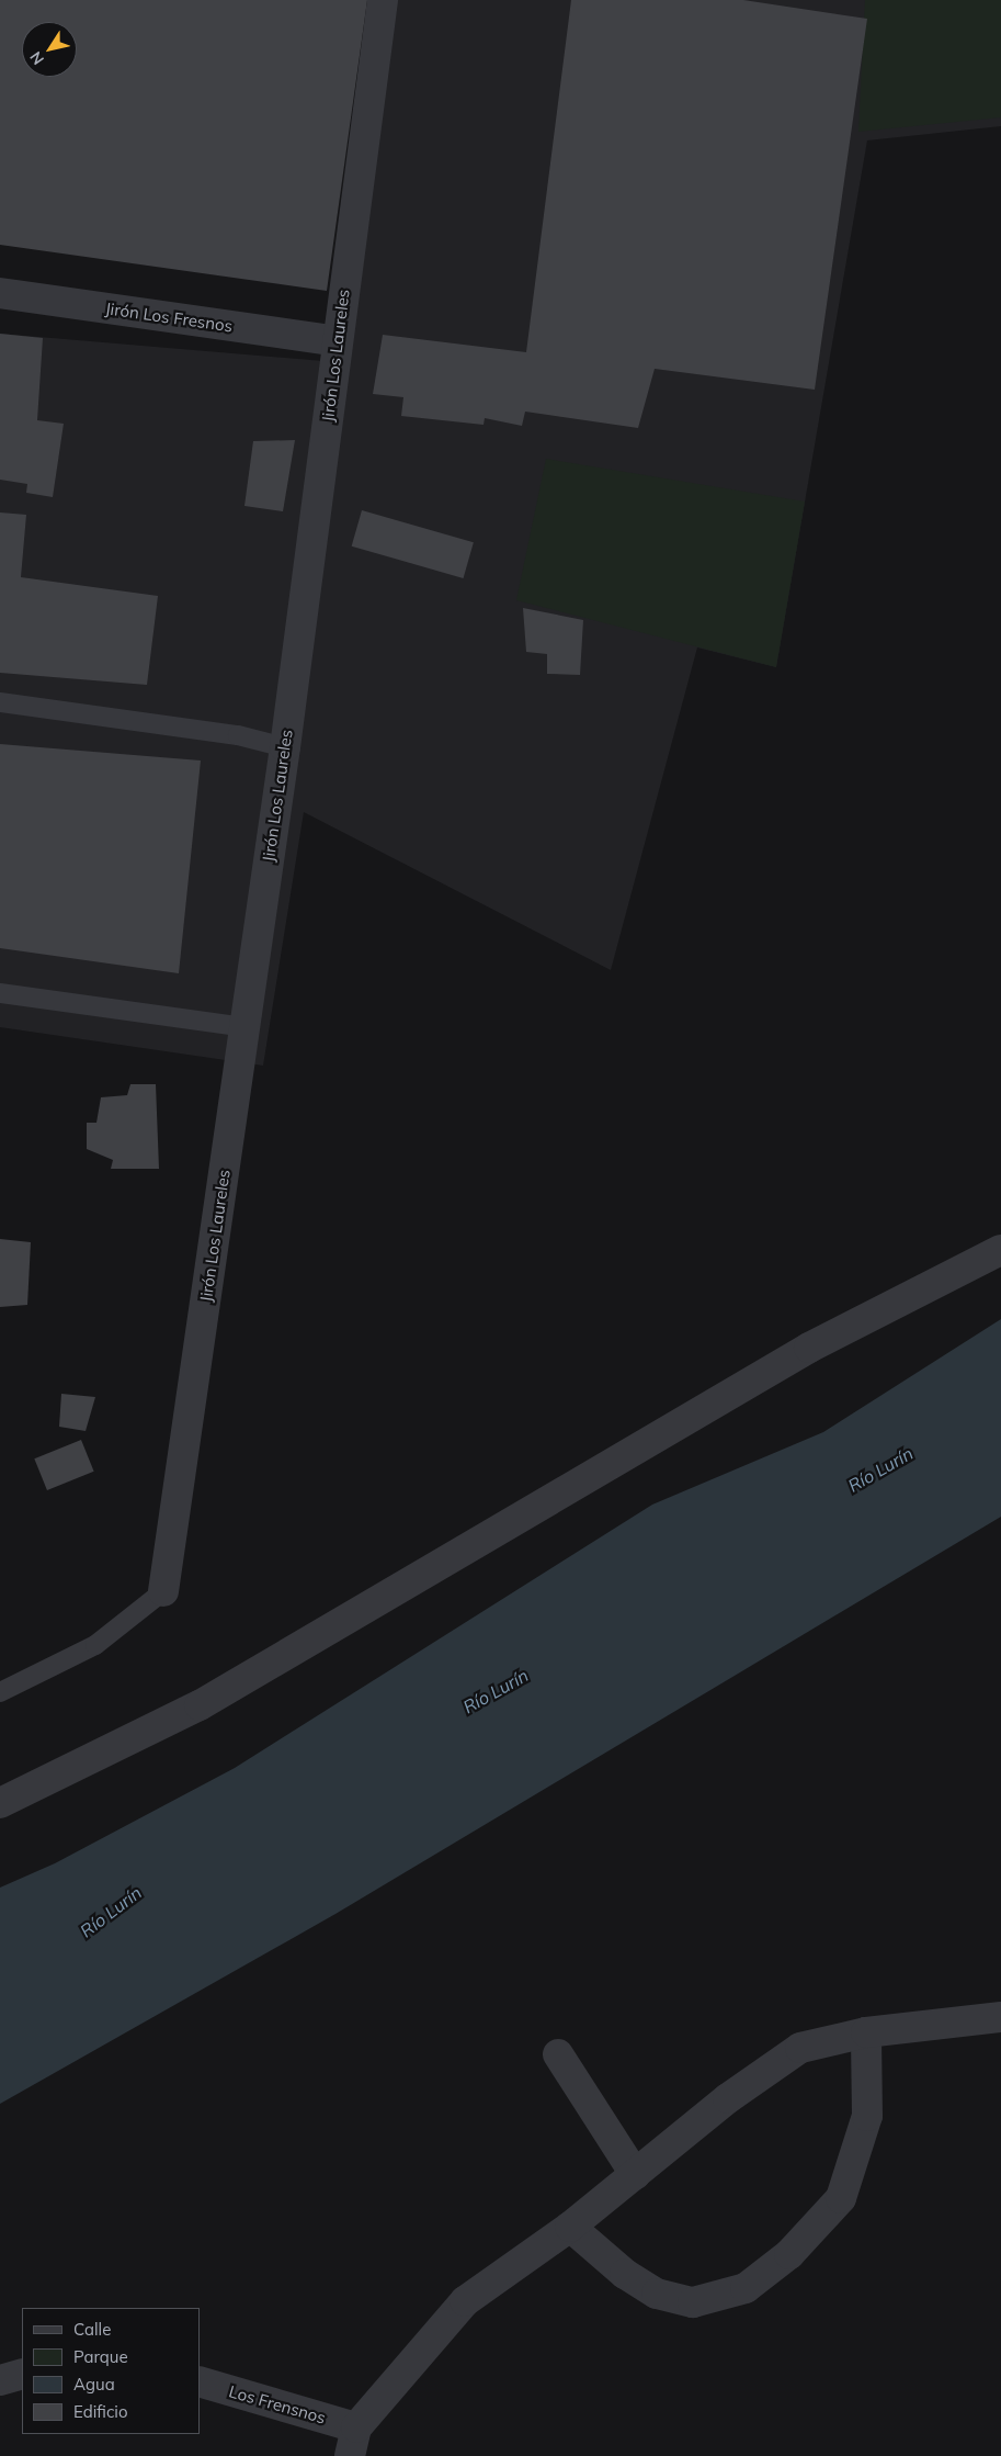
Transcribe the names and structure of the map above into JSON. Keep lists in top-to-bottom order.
{
  "streets": {
    "street": ["Jirón Los Fresnos", "Jirón Los Laureles", "Los Frensnos"]
  },
  "crossings": [
    ["Jirón Los Fresnos", "Jirón Los Laureles"]
  ],
  "water": ["Río Lurín"],
  "legend": [
    "Calle",
    "Parque",
    "Agua",
    "Edificio"
  ],
  "north": "bottom left"
}
